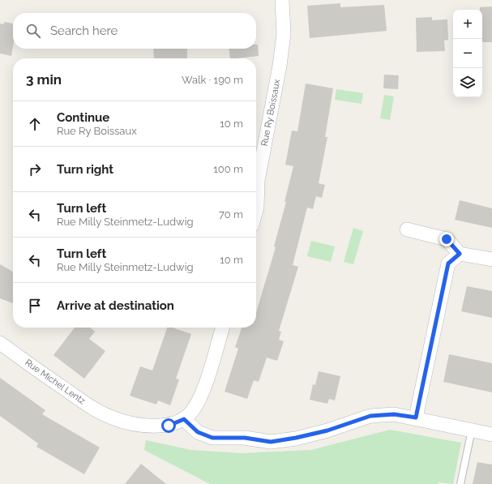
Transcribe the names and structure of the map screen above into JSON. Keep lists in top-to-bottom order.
{
  "streets": {
    "street": ["Rue Ry Boissaux", "Rue Michel Lentz"]
  },
  "page": {
    "map_buttons": ["+", "−"],
    "search": "Search here",
    "heading": ["3 min", "Walk · 190 m"],
    "list": [
      ["Continue", "Rue Ry Boissaux", "10 m"],
      ["Turn right", "100 m"],
      ["Turn left", "Rue Milly Steinmetz-Ludwig", "70 m"],
      ["Turn left", "Rue Milly Steinmetz-Ludwig", "10 m"],
      "Arrive at destination"
    ]
  }
}
